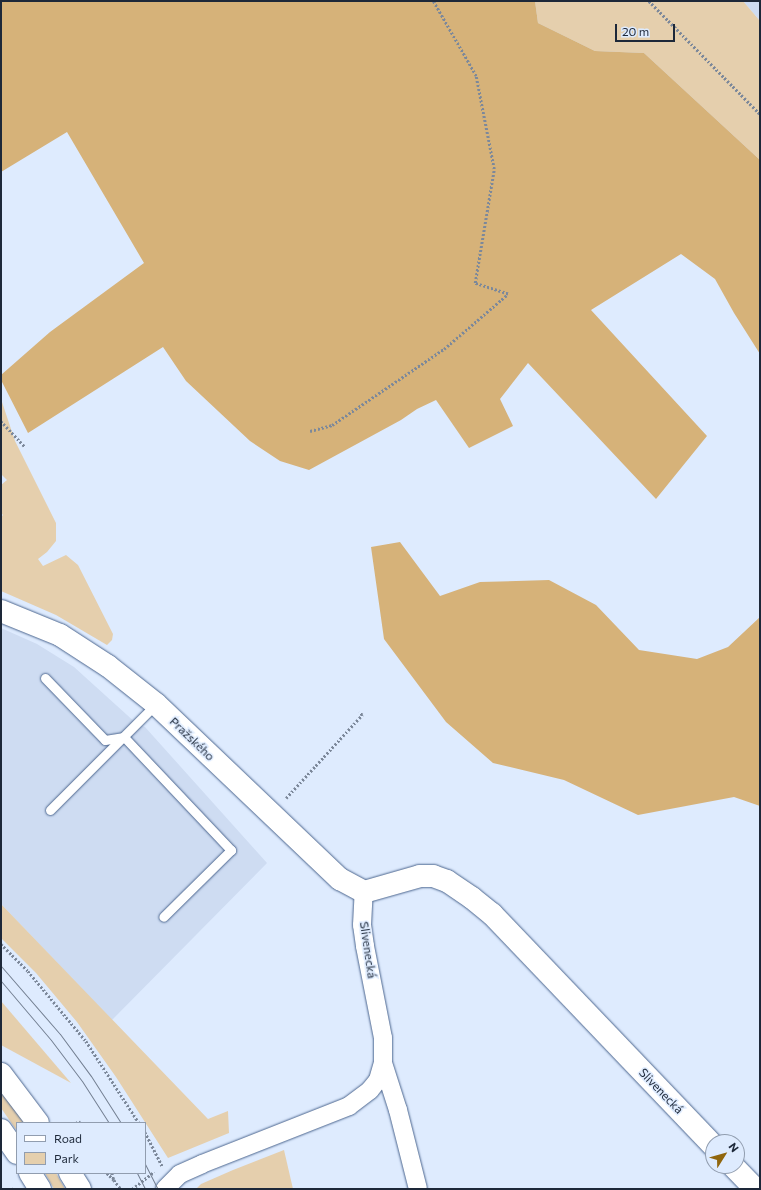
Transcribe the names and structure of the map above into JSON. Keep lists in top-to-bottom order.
{
  "streets": {
    "street": ["Pražského", "Slivenecká"]
  },
  "crossings": [
    ["Pražského", "Slivenecká"]
  ],
  "legend": ["Road", "Park"],
  "scale_bar": "20 m",
  "north": "top right"
}
